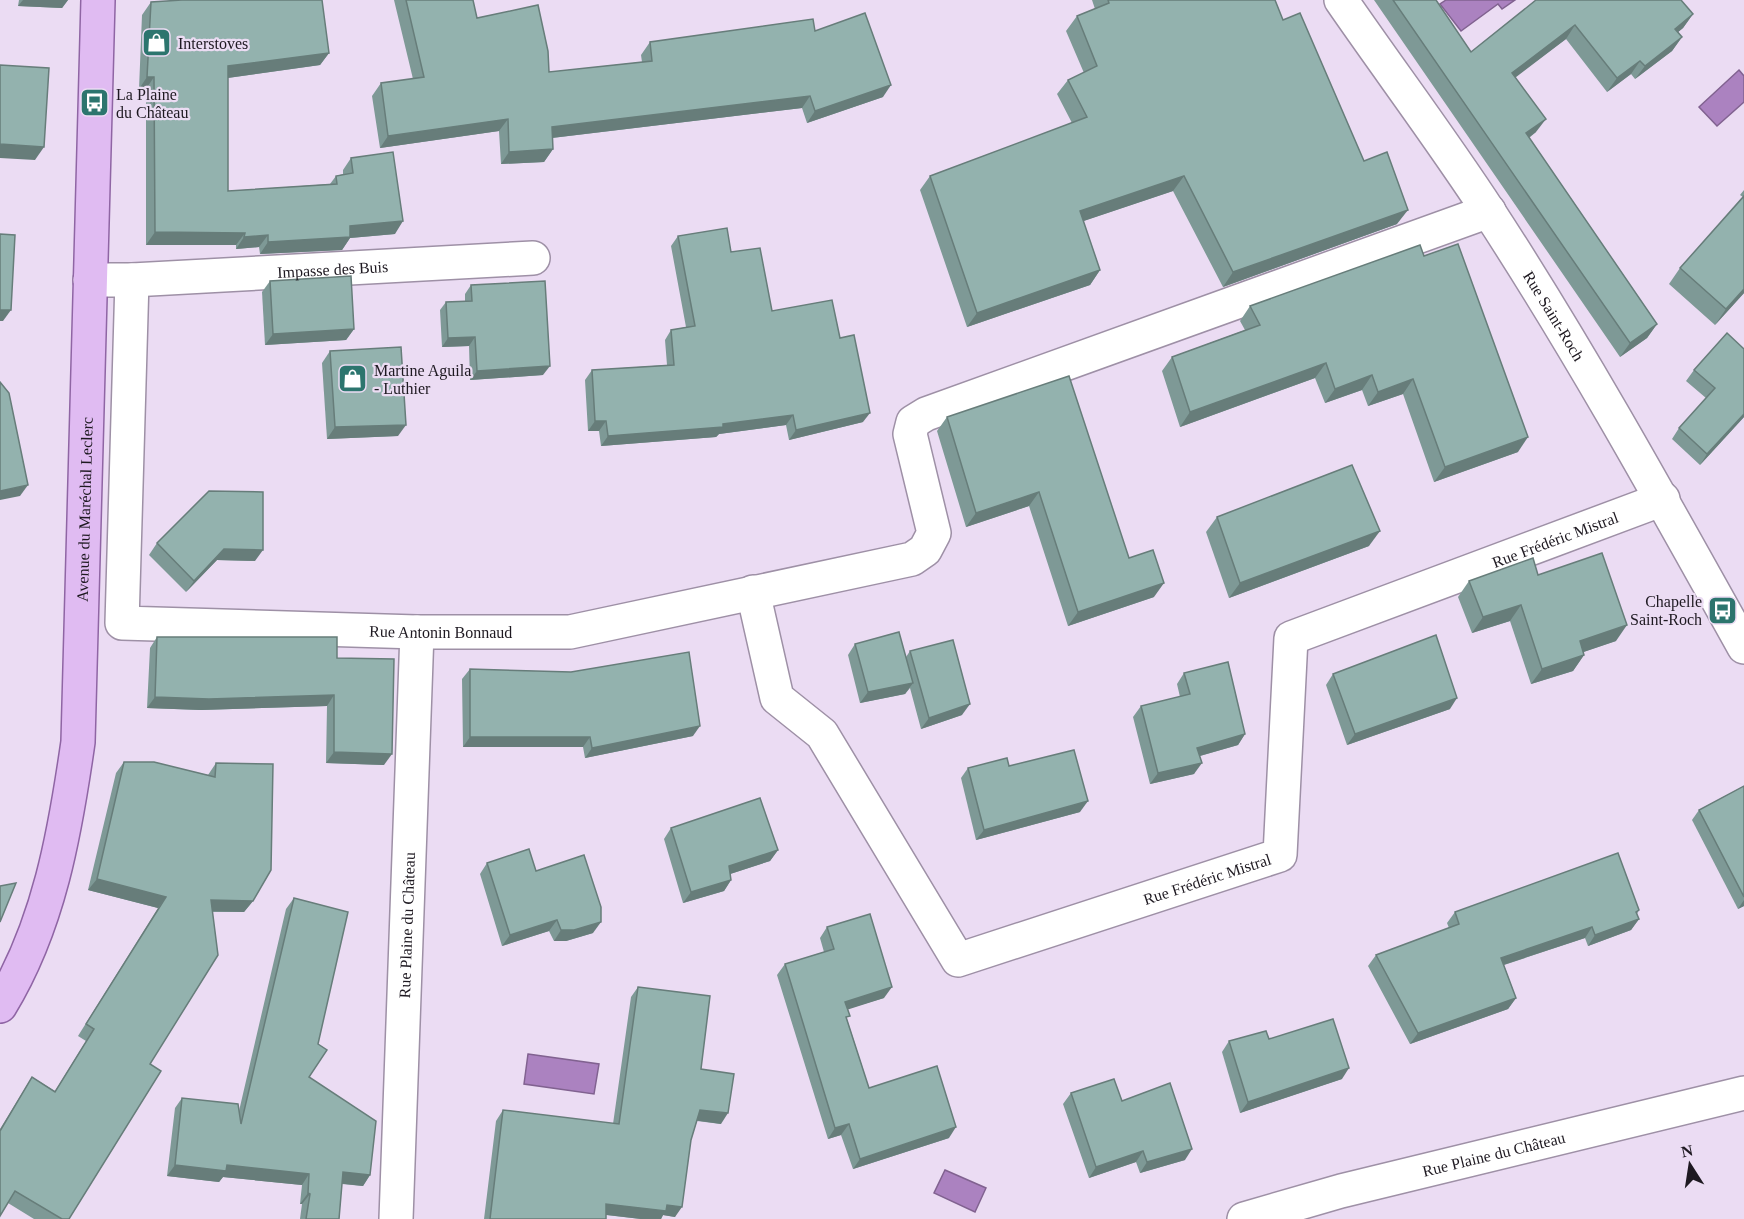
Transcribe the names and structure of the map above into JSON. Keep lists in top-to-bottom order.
{
  "streets": {
    "main road": ["Avenue du Maréchal Leclerc"],
    "street": [
      "Impasse des Buis",
      "Rue Saint-Roch",
      "Rue Frédéric Mistral",
      "Rue Antonin Bonnaud",
      "Rue Plaine du Château"
    ]
  },
  "crossings": [
    ["Impasse des Buis", "Avenue du Maréchal Leclerc"],
    ["Impasse des Buis", "Rue Antonin Bonnaud"],
    ["Rue Saint-Roch", "Rue Frédéric Mistral"],
    ["Rue Saint-Roch", "Rue Antonin Bonnaud"],
    ["Rue Frédéric Mistral", "Rue Antonin Bonnaud"],
    ["Rue Antonin Bonnaud", "Rue Plaine du Château"]
  ],
  "places": {
    "shop": ["Interstoves", "Martine Aguila - Luthier"],
    "bus stop": ["La Plaine du Château", "Chapelle Saint-Roch"]
  },
  "north": "top"
}
